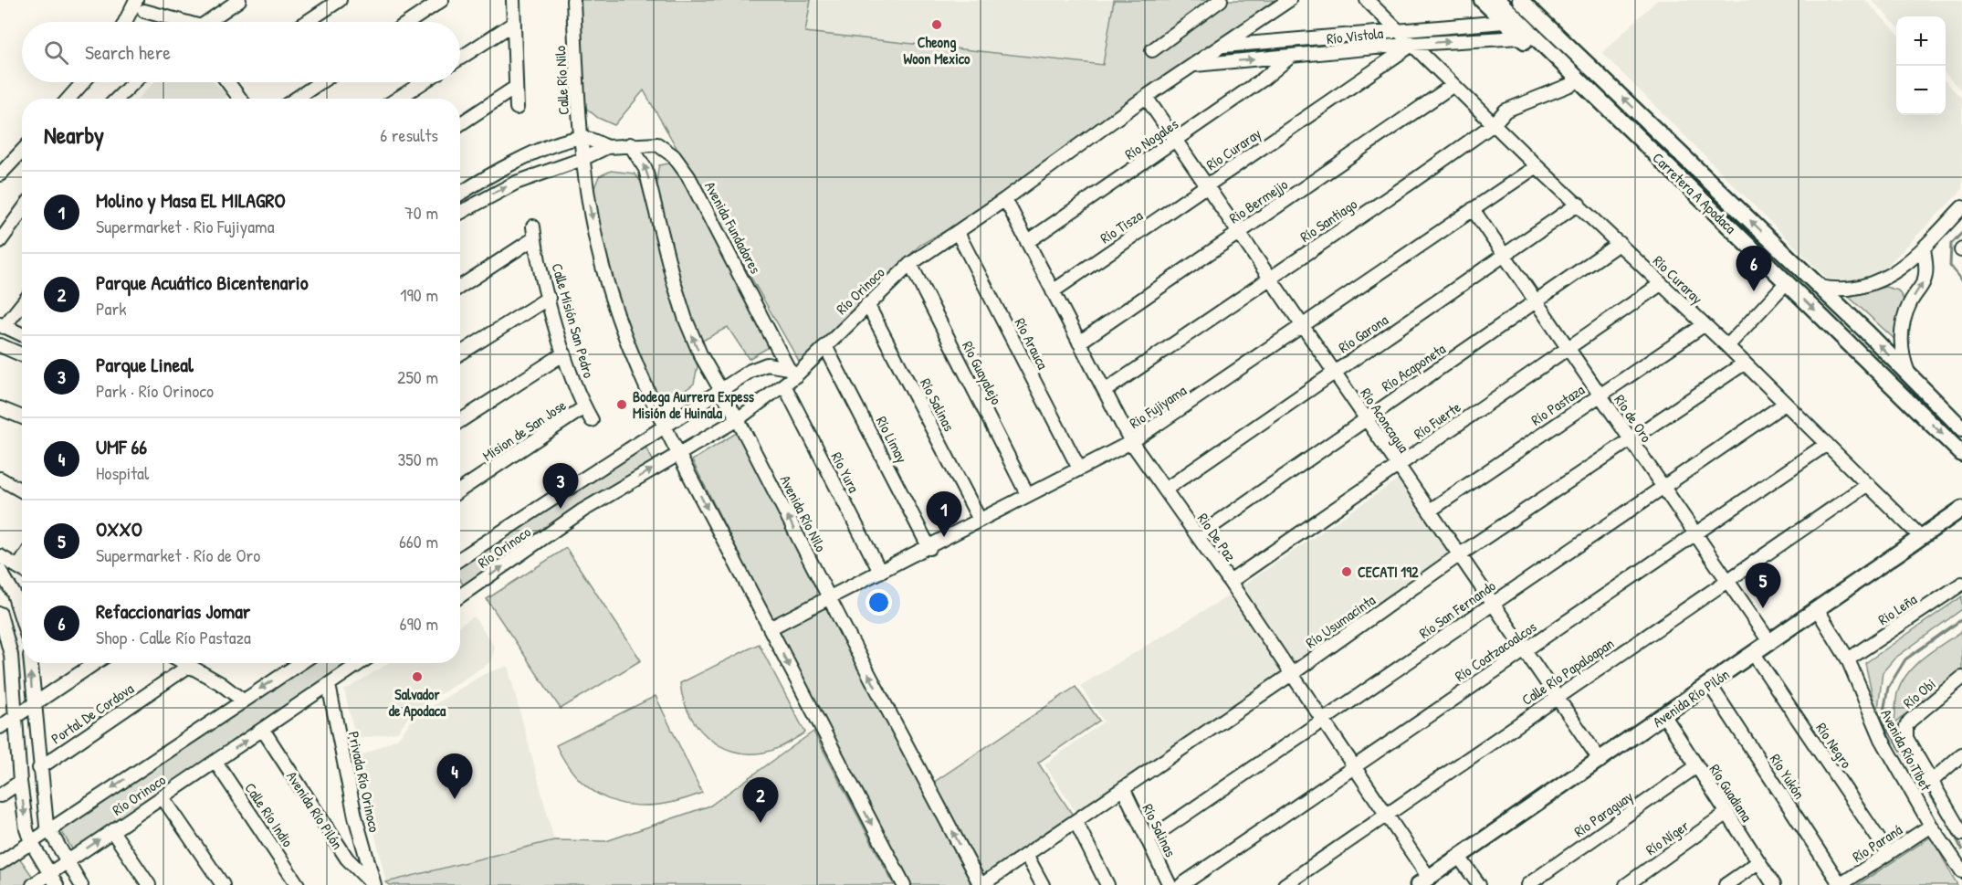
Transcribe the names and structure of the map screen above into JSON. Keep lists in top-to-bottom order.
{
  "streets": {
    "main road": ["Carretera A Apodaca", "Avenida Río Pilón"],
    "street": [
      "Río Vistola",
      "Calle Río Nilo",
      "Río Nogales",
      "Río Curaray",
      "Rio Bermejjo",
      "Río Santiago",
      "Río Tisza",
      "Avenida Fundadores",
      "Río Orinoco",
      "Calle Misión San Pedro",
      "Río Garona",
      "Río Arauca",
      "Río Acaponeta",
      "Río Guayalejo",
      "Río Salinas",
      "Río Pastaza",
      "Rio Fujiyama",
      "Río de Oro",
      "Río Aconcagua",
      "Río Fuerte",
      "Mision de San Jose",
      "Río Limay",
      "Río Yura",
      "Avenida Río Nilo",
      "Rio De Paz",
      "Río San Fernando",
      "Rio Leña",
      "Río Usumacinta",
      "Río Coatzacoalcos",
      "Calle Río Papaloapan",
      "Río Obi",
      "Portal De Cordova",
      "Río Negro",
      "Avenida Río Tíbet",
      "Río Yukón",
      "Privada Río Orinoco",
      "Río Guadiana",
      "Río Paraguay",
      "Calle Río Indio",
      "Río Níger",
      "Río Paraná"
    ]
  },
  "crossings": [
    ["Río Vistola", "Río Nogales"],
    ["Río Vistola", "Río Curaray"],
    ["Río Vistola", "Río Orinoco"],
    ["Calle Río Nilo", "Avenida Fundadores"],
    ["Río Nogales", "Río Aconcagua"],
    ["Río Nogales", "Rio De Paz"],
    ["Río Curaray", "Rio Bermejjo"],
    ["Río Curaray", "Río Santiago"],
    ["Río Curaray", "Río Tisza"],
    ["Río Curaray", "Río Garona"],
    ["Río Curaray", "Río Acaponeta"],
    ["Río Curaray", "Río Pastaza"],
    ["Río Curaray", "Rio Fujiyama"],
    ["Río Curaray", "Río Aconcagua"],
    ["Río Curaray", "Río Fuerte"],
    ["Río Curaray", "Río San Fernando"],
    ["Río Curaray", "Río Usumacinta"],
    ["Río Curaray", "Río Coatzacoalcos"],
    ["Río Curaray", "Calle Río Papaloapan"],
    ["Río Curaray", "Avenida Río Pilón"],
    ["Rio Bermejjo", "Río Aconcagua"],
    ["Rio Bermejjo", "Rio De Paz"],
    ["Río Santiago", "Río Aconcagua"],
    ["Río Santiago", "Rio De Paz"],
    ["Río Tisza", "Río Aconcagua"],
    ["Río Tisza", "Rio De Paz"],
    ["Avenida Fundadores", "Río Orinoco"],
    ["Avenida Fundadores", "Avenida Río Nilo"],
    ["Río Orinoco", "Río Arauca"],
    ["Río Orinoco", "Río Guayalejo"],
    ["Río Orinoco", "Río Salinas"],
    ["Río Orinoco", "Río Aconcagua"],
    ["Río Orinoco", "Río Limay"],
    ["Río Orinoco", "Río Yura"],
    ["Río Orinoco", "Avenida Río Nilo"],
    ["Río Orinoco", "Rio De Paz"],
    ["Río Orinoco", "Avenida Río Pilón"],
    ["Río Orinoco", "Privada Río Orinoco"],
    ["Río Orinoco", "Calle Río Indio"],
    ["Calle Misión San Pedro", "Mision de San Jose"],
    ["Río Garona", "Río de Oro"],
    ["Río Garona", "Río Aconcagua"],
    ["Río Garona", "Rio De Paz"],
    ["Río Arauca", "Rio Fujiyama"],
    ["Río Acaponeta", "Río de Oro"],
    ["Río Acaponeta", "Río Aconcagua"],
    ["Río Acaponeta", "Rio De Paz"],
    ["Río Guayalejo", "Rio Fujiyama"],
    ["Río Salinas", "Rio Fujiyama"],
    ["Río Salinas", "Río San Fernando"],
    ["Río Salinas", "Río Usumacinta"],
    ["Río Pastaza", "Río de Oro"],
    ["Río Pastaza", "Río Aconcagua"],
    ["Rio Fujiyama", "Río de Oro"],
    ["Rio Fujiyama", "Río Aconcagua"],
    ["Rio Fujiyama", "Río Limay"],
    ["Rio Fujiyama", "Río Yura"],
    ["Rio Fujiyama", "Avenida Río Nilo"],
    ["Rio Fujiyama", "Rio De Paz"],
    ["Río de Oro", "Río Fuerte"],
    ["Río de Oro", "Río San Fernando"],
    ["Río de Oro", "Río Usumacinta"],
    ["Río de Oro", "Río Coatzacoalcos"],
    ["Río de Oro", "Calle Río Papaloapan"],
    ["Río de Oro", "Avenida Río Pilón"],
    ["Río Aconcagua", "Río Fuerte"],
    ["Río Aconcagua", "Río San Fernando"],
    ["Río Aconcagua", "Río Usumacinta"],
    ["Río Aconcagua", "Río Coatzacoalcos"],
    ["Río Aconcagua", "Calle Río Papaloapan"],
    ["Río Aconcagua", "Avenida Río Pilón"],
    ["Río Fuerte", "Rio De Paz"],
    ["Avenida Río Nilo", "Río Usumacinta"],
    ["Rio De Paz", "Río San Fernando"],
    ["Rio De Paz", "Río Usumacinta"],
    ["Rio De Paz", "Río Coatzacoalcos"],
    ["Rio De Paz", "Calle Río Papaloapan"],
    ["Rio De Paz", "Avenida Río Pilón"],
    ["Rio Leña", "Avenida Río Tíbet"],
    ["Avenida Río Pilón", "Río Negro"],
    ["Avenida Río Pilón", "Avenida Río Tíbet"],
    ["Avenida Río Pilón", "Río Yukón"],
    ["Avenida Río Pilón", "Privada Río Orinoco"],
    ["Avenida Río Pilón", "Río Guadiana"],
    ["Río Negro", "Río Paraná"],
    ["Avenida Río Tíbet", "Río Paraná"],
    ["Río Yukón", "Río Paraná"],
    ["Río Guadiana", "Río Paraguay"],
    ["Río Guadiana", "Río Níger"]
  ],
  "places": [
    "Cheong Woon Mexico",
    "Bodega Aurrera Expess Misión de Huinala",
    "CECATI 192",
    "Salvador de Apodaca"
  ],
  "page": {
    "map_buttons": ["+", "−"],
    "search": "Search here",
    "heading": ["Nearby", "6 results"],
    "list": [
      {
        "mark": "1",
        "name": "Molino y Masa EL MILAGRO",
        "note": "Supermarket · Rio Fujiyama",
        "value": "70 m"
      },
      {
        "mark": "2",
        "name": "Parque Acuático Bicentenario",
        "note": "Park",
        "value": "190 m"
      },
      {
        "mark": "3",
        "name": "Parque Lineal",
        "note": "Park · Río Orinoco",
        "value": "250 m"
      },
      {
        "mark": "4",
        "name": "UMF 66",
        "note": "Hospital",
        "value": "350 m"
      },
      {
        "mark": "5",
        "name": "OXXO",
        "note": "Supermarket · Río de Oro",
        "value": "660 m"
      },
      {
        "mark": "6",
        "name": "Refaccionarias Jomar",
        "note": "Shop · Calle Río Pastaza",
        "value": "690 m"
      }
    ],
    "pins": [
      "6",
      "3",
      "1",
      "5",
      "4",
      "2"
    ]
  }
}
